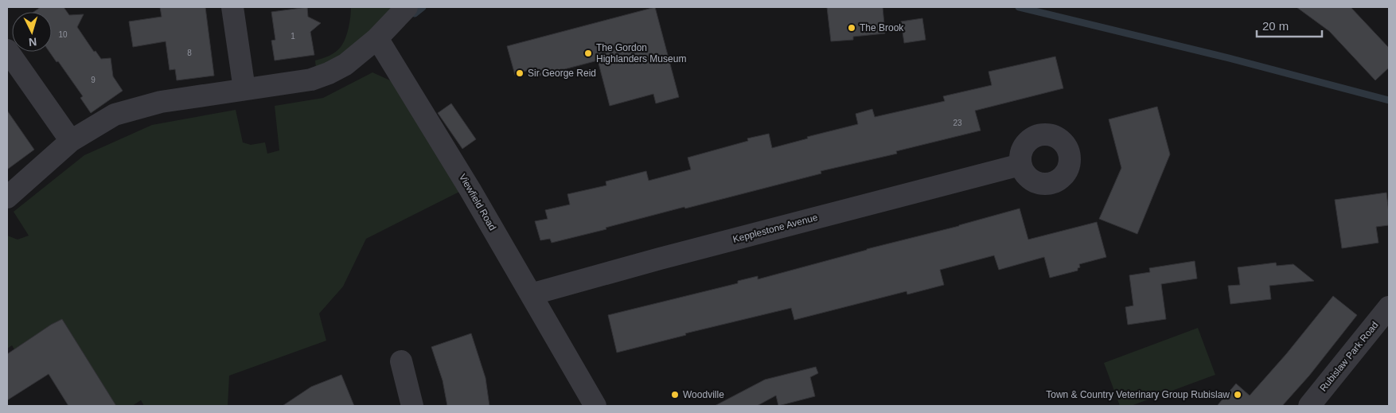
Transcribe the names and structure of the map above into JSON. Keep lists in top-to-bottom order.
{
  "streets": {
    "street": ["Viewfield Road", "Kepplestone Avenue", "Rubislaw Park Road"]
  },
  "crossings": [
    ["Viewfield Road", "Kepplestone Avenue"]
  ],
  "places": [
    "The Brook",
    "The Gordon Highlanders Museum",
    "Sir George Reid",
    "Woodville",
    "Town & Country Veterinary Group Rubislaw"
  ],
  "house_numbers": [
    "10",
    "1",
    "8",
    "9",
    "23"
  ],
  "scale_bar": "20 m",
  "north": "bottom"
}
